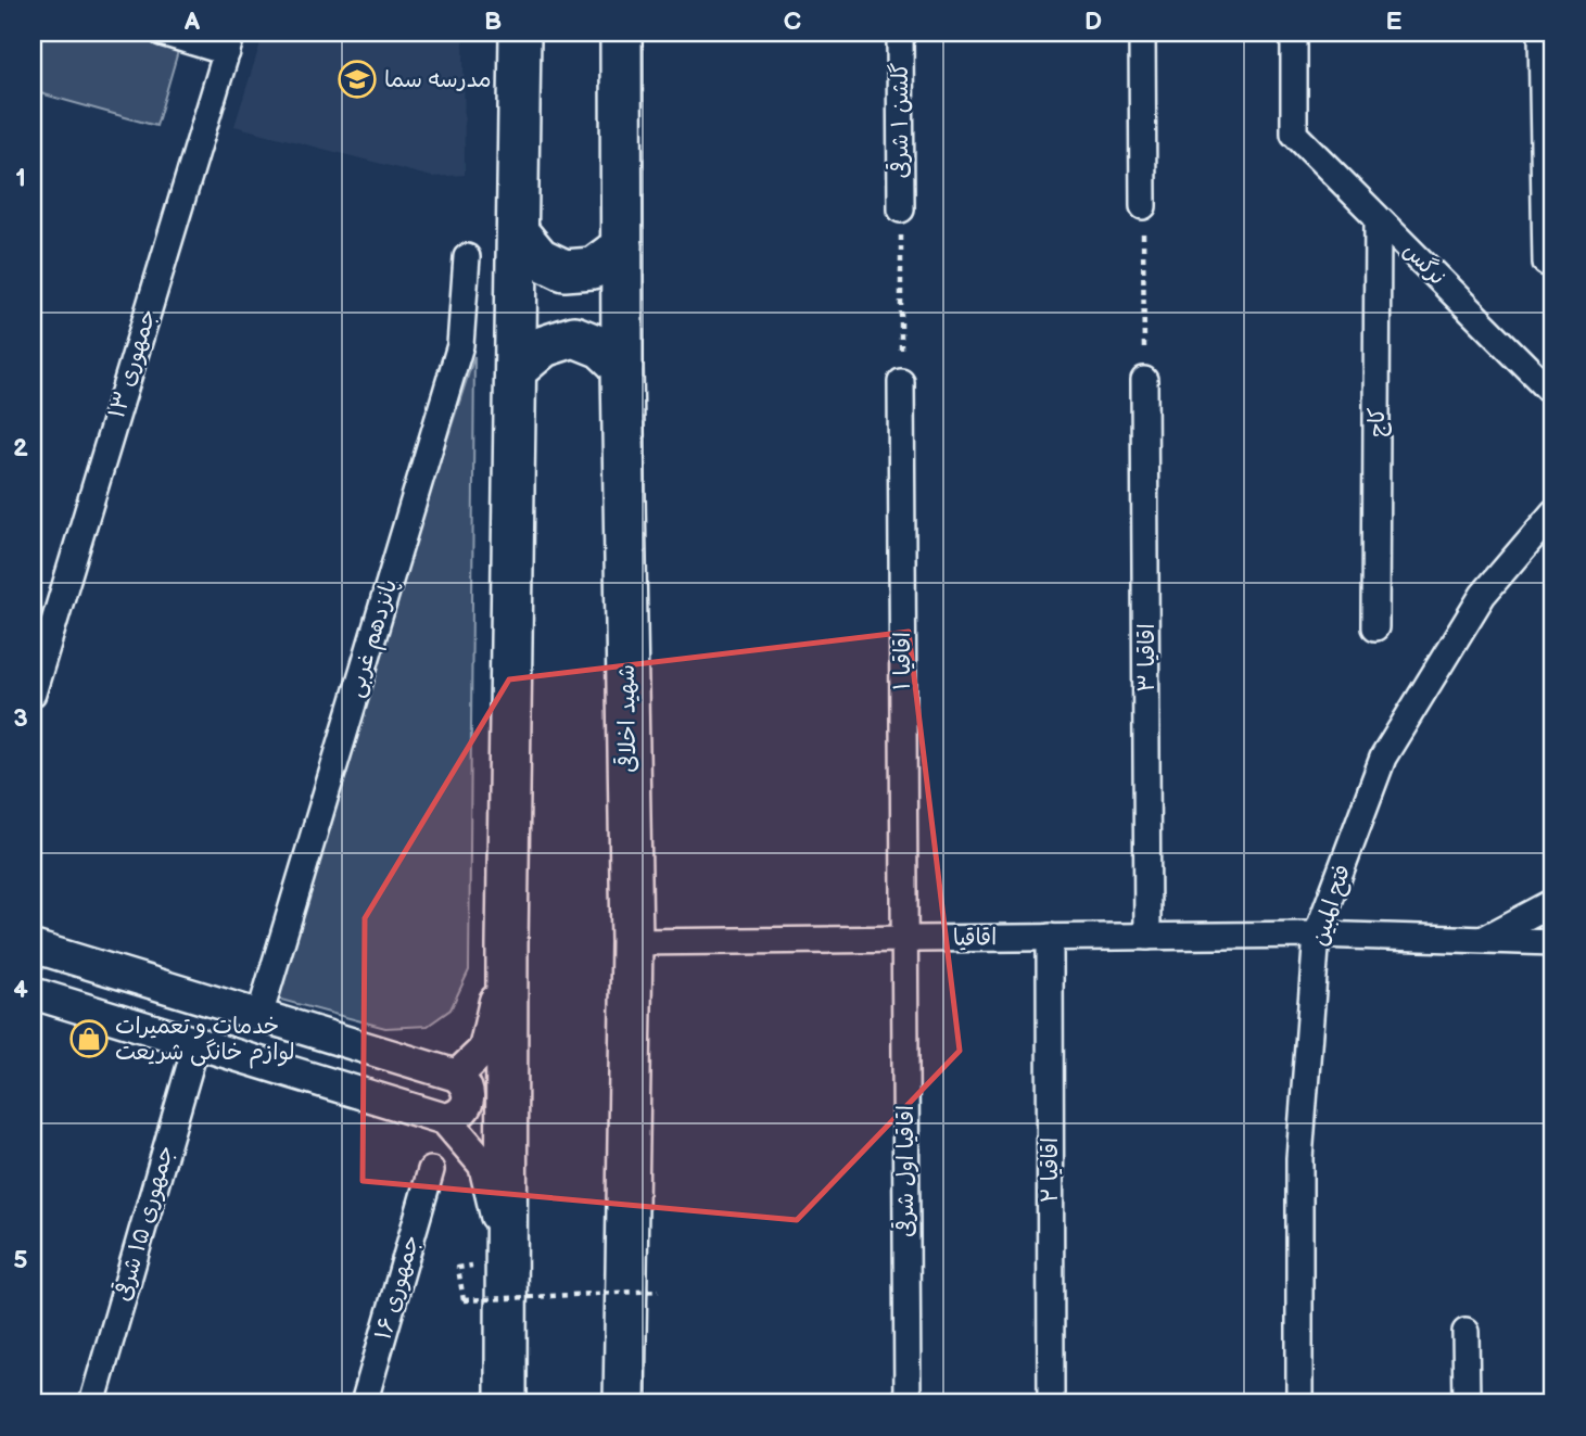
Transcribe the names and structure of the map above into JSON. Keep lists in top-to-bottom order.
{
  "streets": {
    "main road": ["شهید اخلاقی"],
    "street": [
      "گلشن ۱ شرقی",
      "نرگس",
      "جمهوری ۱۳",
      "کاج",
      "پانزدهم غربی",
      "اقاقیا ۳",
      "اقاقیا ۱",
      "فتح المبین",
      "اقاقیا",
      "اقاقیا ۲",
      "اقاقیا اول شرقی",
      "جمهوری ۱۵ شرقی",
      "جمهوری ۱۶"
    ]
  },
  "crossings": [
    ["نرگس", "کاج"],
    ["اقاقیا ۳", "اقاقیا"],
    ["اقاقیا ۱", "اقاقیا"],
    ["اقاقیا ۱", "اقاقیا اول شرقی"],
    ["شهید اخلاقی", "اقاقیا"],
    ["فتح المبین", "اقاقیا"],
    ["اقاقیا", "اقاقیا ۲"],
    ["اقاقیا", "اقاقیا اول شرقی"]
  ],
  "places": {
    "school or university": ["مدرسه سما"],
    "shop": ["خدمات و تعمیرات لوازم خانگی شریعت"]
  },
  "grid": {
    "columns": [
      "A",
      "B",
      "C",
      "D",
      "E"
    ],
    "rows": [
      "1",
      "2",
      "3",
      "4",
      "5"
    ]
  }
}
